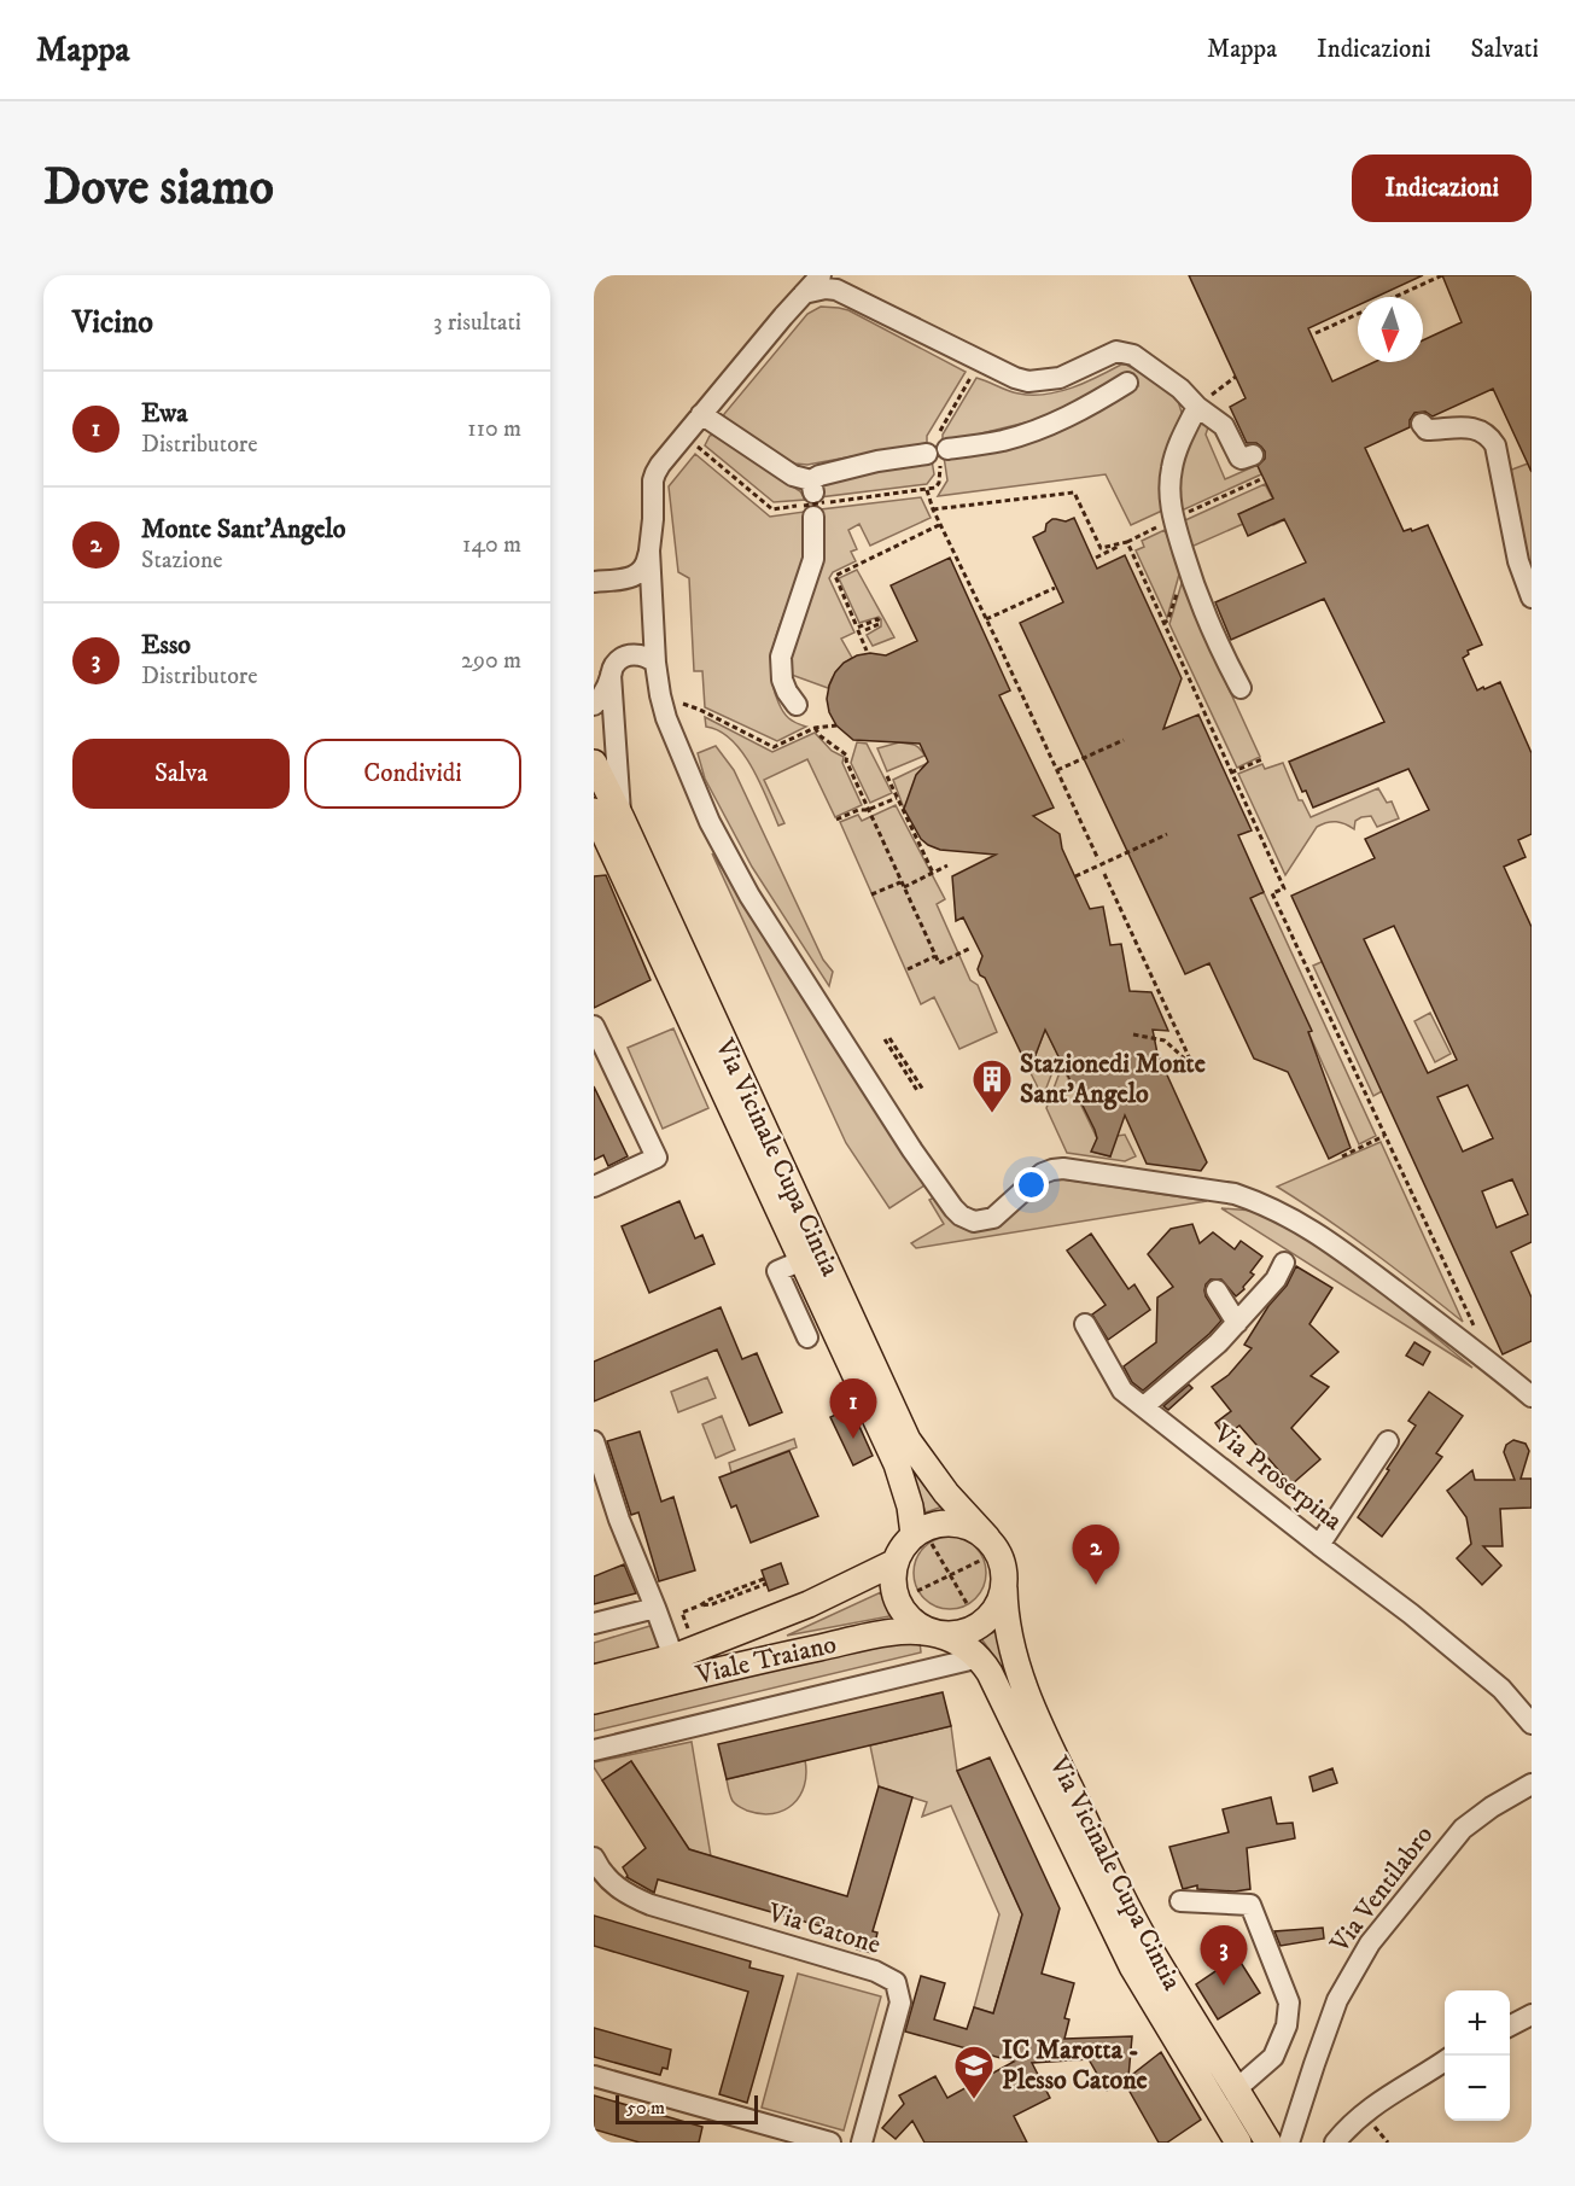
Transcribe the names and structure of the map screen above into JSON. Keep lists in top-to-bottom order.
{
  "streets": {
    "main road": ["Via Vicinale Cupa Cintia", "Viale Traiano"],
    "street": ["Via Proserpina", "Via Ventilabro", "Via Catone"]
  },
  "places": {
    "building": ["Stazionedi Monte Sant'Angelo"],
    "school or university": ["IC Marotta - Plesso Catone"]
  },
  "scale_bar": "50 m",
  "north": "bottom",
  "page": {
    "header": "Mappa",
    "nav": ["Mappa", "Indicazioni", "Salvati"],
    "buttons": [
      "Indicazioni",
      ["Salva", "Condividi"]
    ],
    "title": "Dove siamo",
    "heading": ["Vicino", "3 risultati"],
    "list": [
      {
        "mark": "1",
        "name": "Ewa",
        "note": "Distributore",
        "value": "110 m"
      },
      {
        "mark": "2",
        "name": "Monte Sant'Angelo",
        "note": "Stazione",
        "value": "140 m"
      },
      {
        "mark": "3",
        "name": "Esso",
        "note": "Distributore",
        "value": "290 m"
      }
    ],
    "pins": ["1", "2", "3"],
    "map_buttons": ["+", "−"],
    "scale": "50 m"
  }
}
